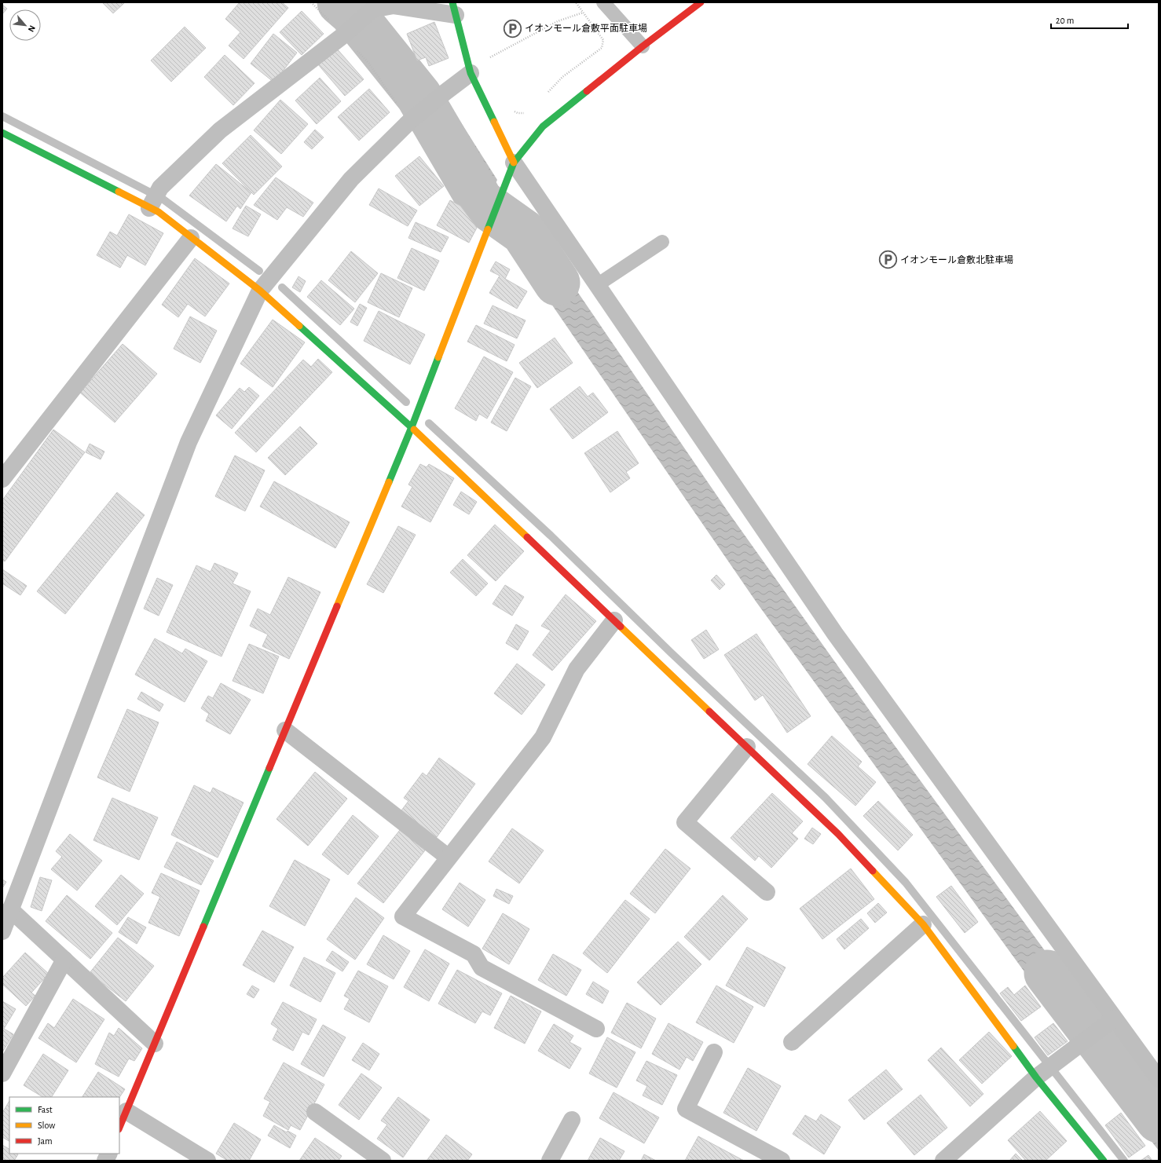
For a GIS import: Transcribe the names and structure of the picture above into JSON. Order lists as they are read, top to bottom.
{
  "places": {
    "parking": ["イオンモール倉敷平面駐車場", "イオンモール倉敷北駐車場"]
  },
  "legend": ["Fast", "Slow", "Jam"],
  "scale_bar": "20 m",
  "north": "bottom right"
}
